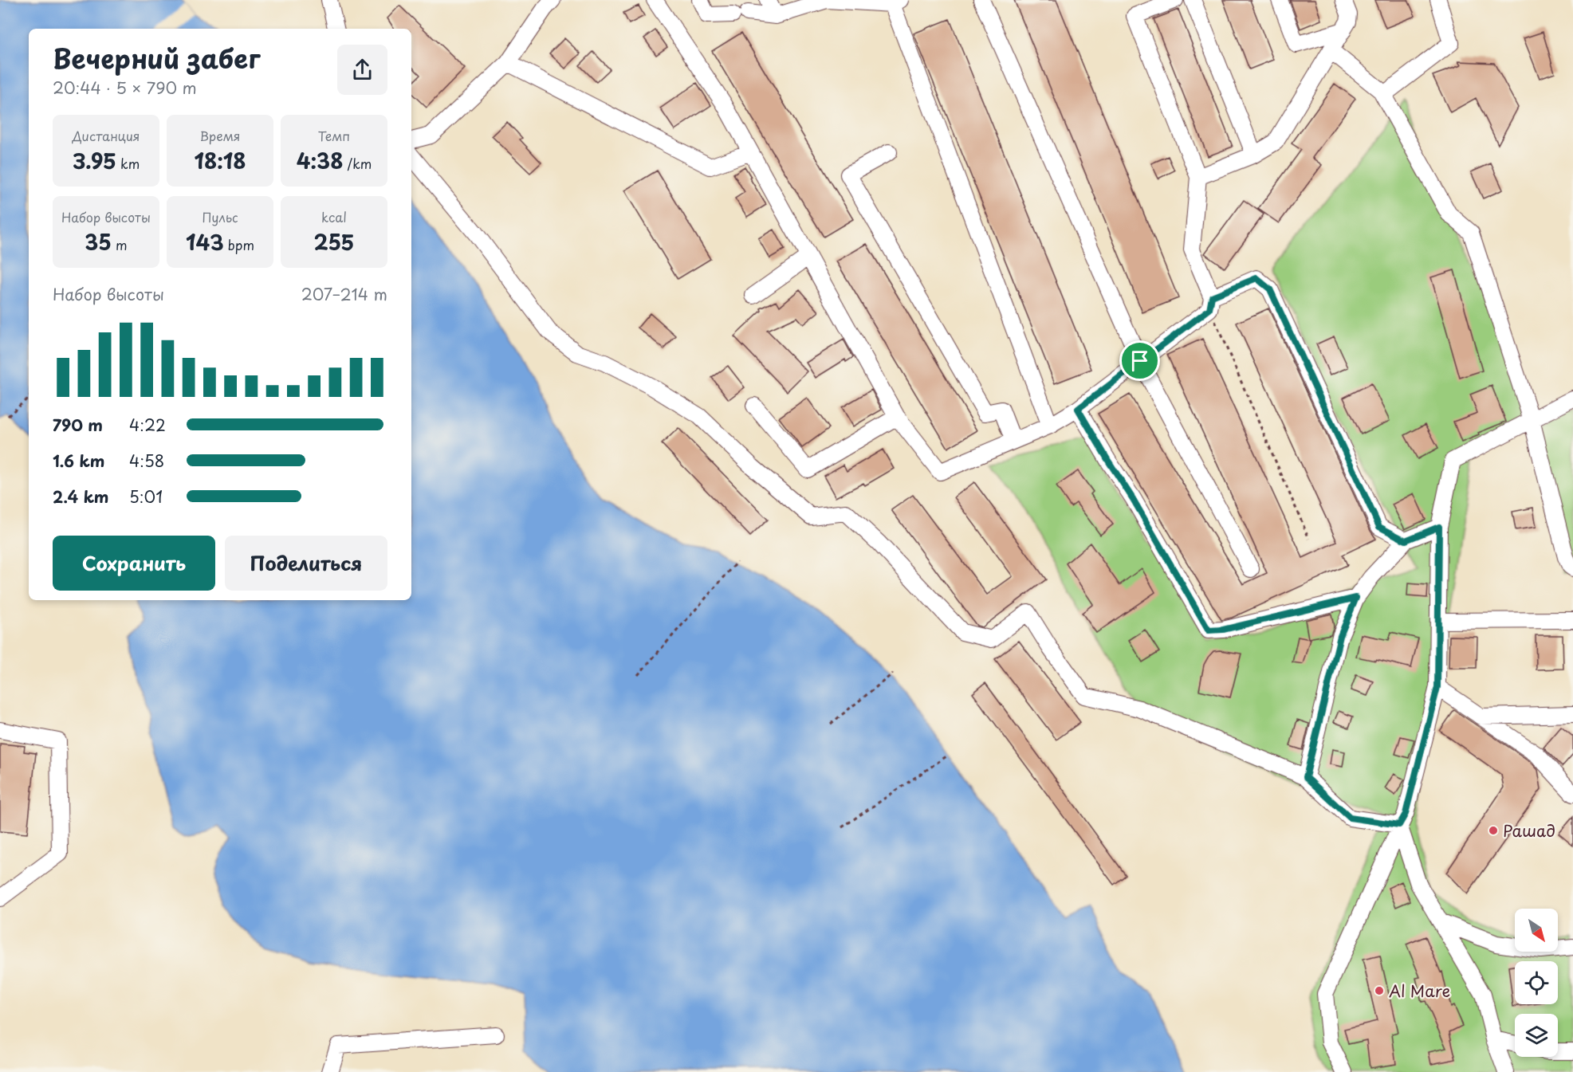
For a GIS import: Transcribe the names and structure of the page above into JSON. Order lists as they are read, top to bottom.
{
  "places": ["Рашад", "Al Mare"],
  "north": "bottom right",
  "page": {
    "heading": ["Вечерний забег", "20:44 · 5 × 790 m"],
    "stats": [
      ["Дистанция", "3.95 km"],
      ["Время", "18:18"],
      ["Темп", "4:38 /km"],
      ["Набор высоты", "35 m"],
      ["Пульс", "143 bpm"],
      ["kcal", "255"]
    ],
    "chart": ["Набор высоты", "207–214 m"],
    "list": [
      {
        "name": "790 m",
        "note": "4:22"
      },
      {
        "name": "1.6 km",
        "note": "4:58"
      },
      {
        "name": "2.4 km",
        "note": "5:01"
      }
    ],
    "buttons": ["Сохранить", "Поделиться"]
  }
}
